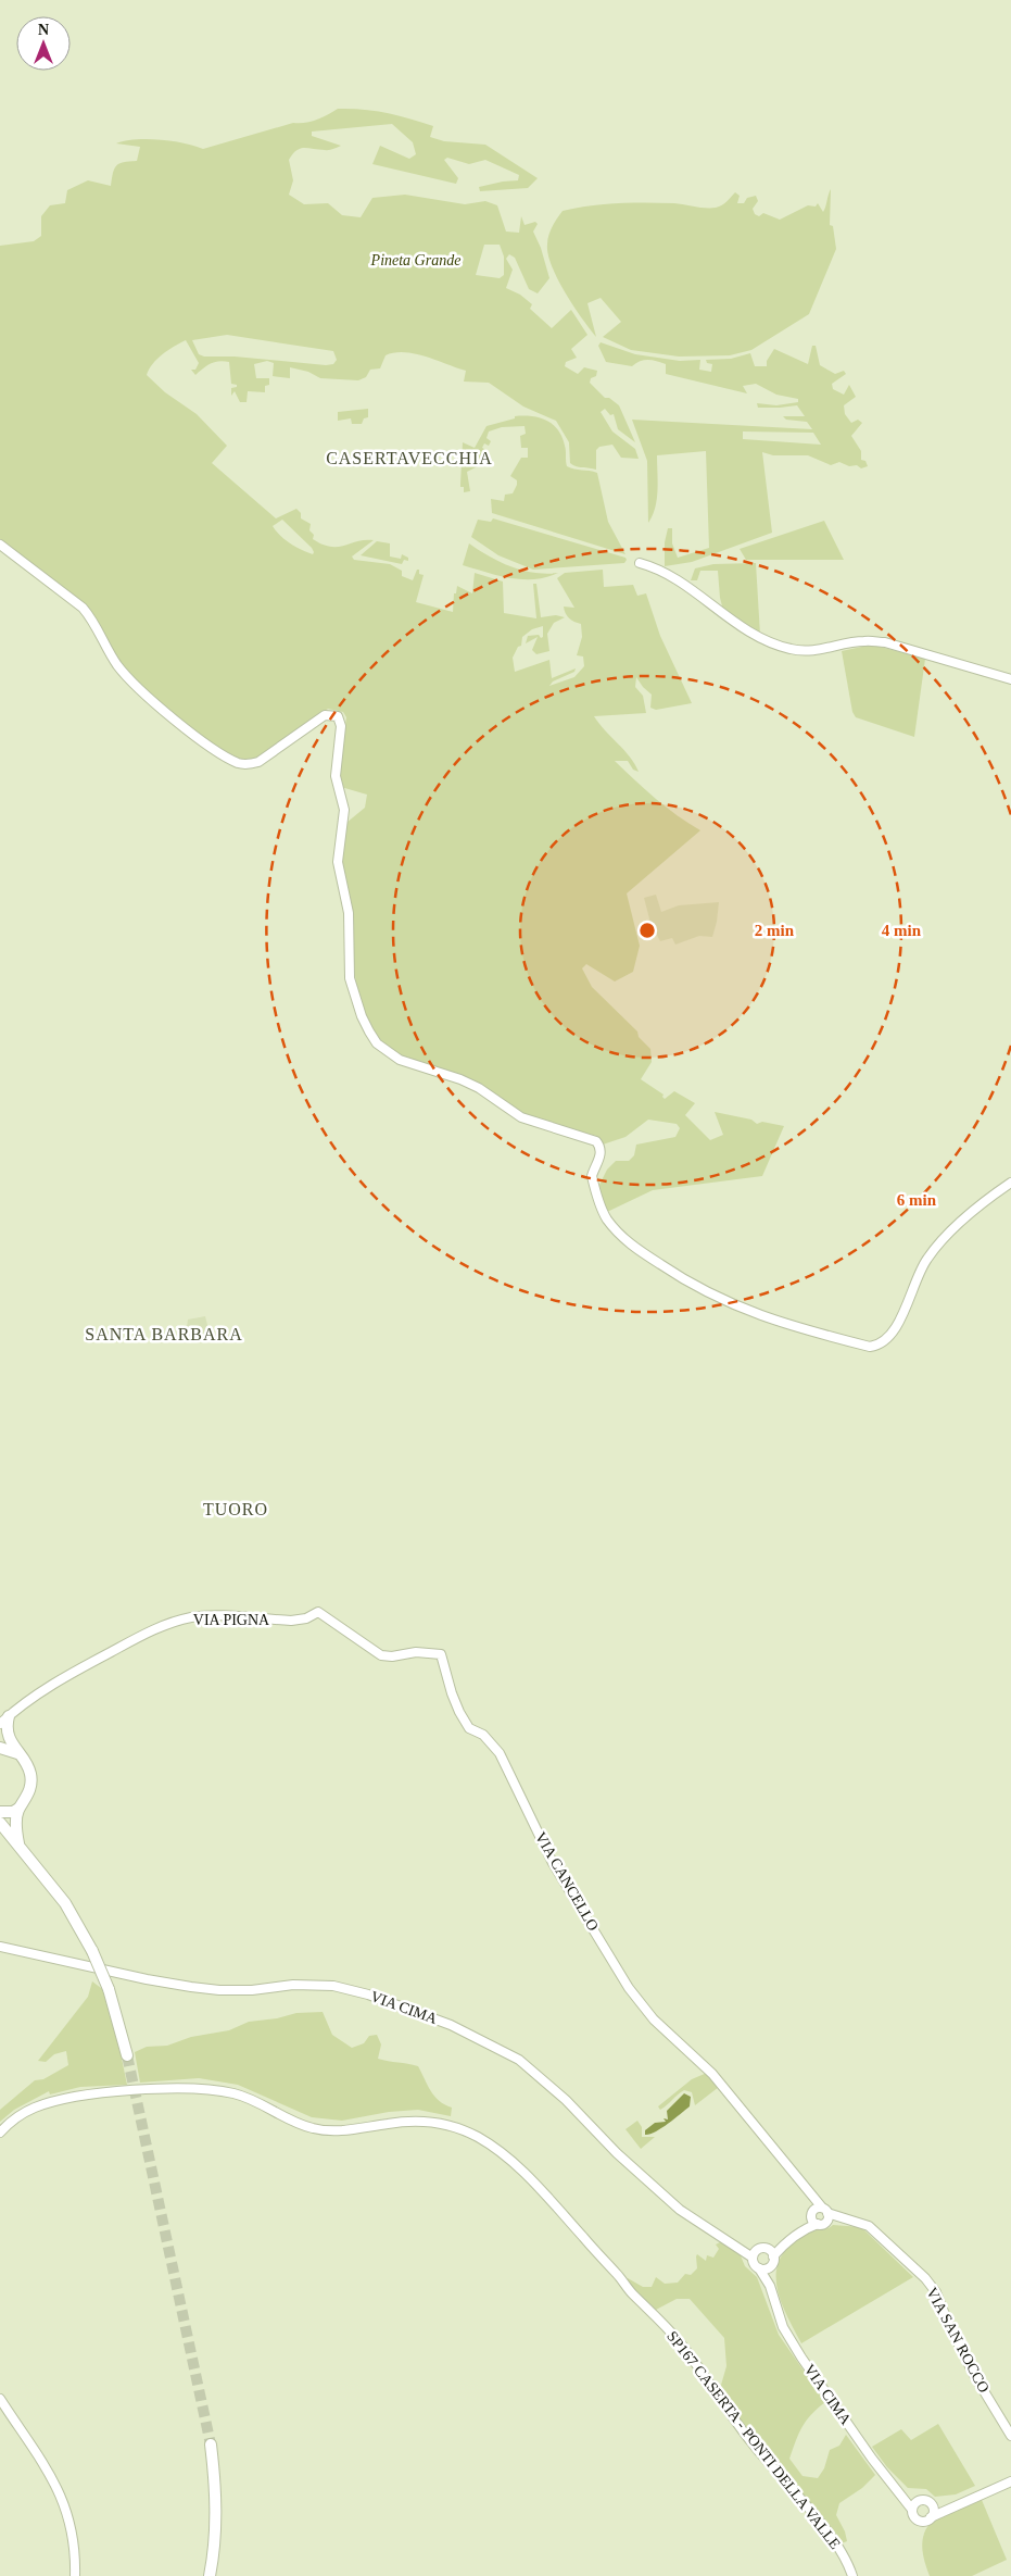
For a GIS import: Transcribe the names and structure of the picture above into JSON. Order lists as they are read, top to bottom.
{
  "streets": {
    "street": [
      "VIA PIGNA",
      "VIA CANCELLO",
      "VIA CIMA",
      "VIA SAN ROCCO",
      "SP167 CASERTA - PONTI DELLA VALLE"
    ]
  },
  "crossings": [
    ["VIA PIGNA", "VIA CANCELLO"],
    ["VIA CANCELLO", "VIA SAN ROCCO"]
  ],
  "districts": ["CASERTAVECCHIA", "SANTA BARBARA", "TUORO"],
  "parks": ["Pineta Grande"],
  "north": "top",
  "rings": ["2 min", "4 min", "6 min"]
}
